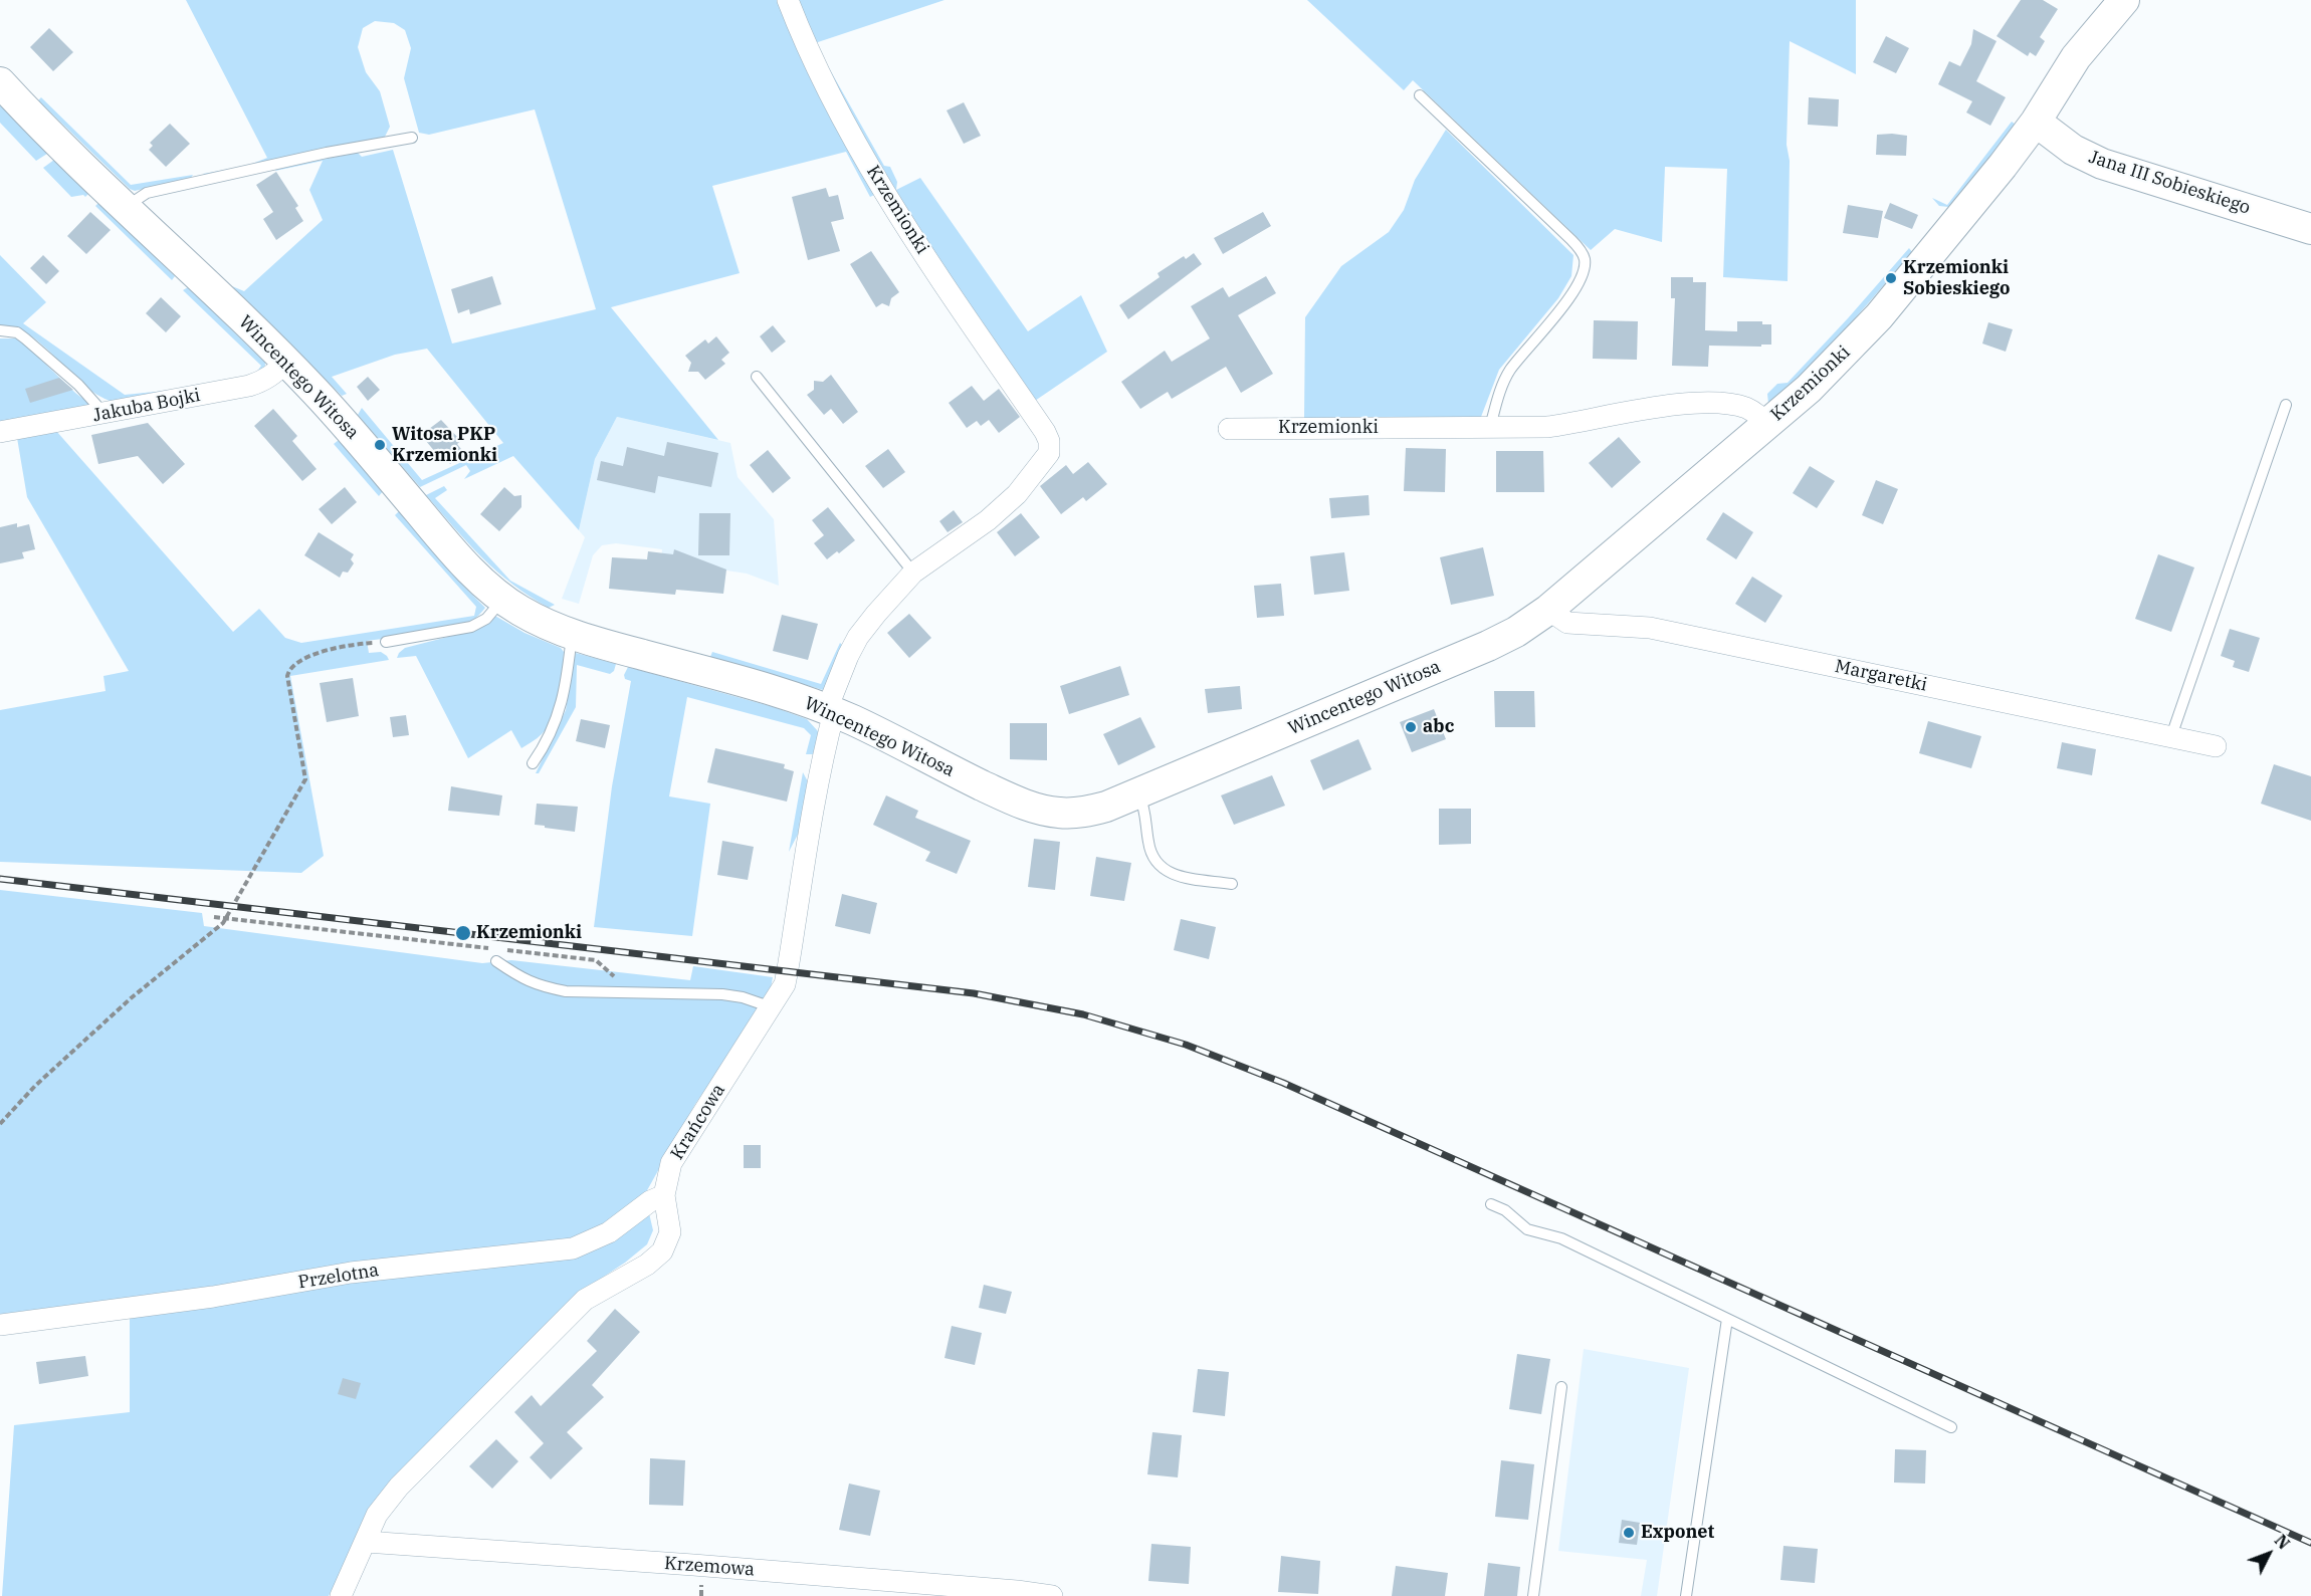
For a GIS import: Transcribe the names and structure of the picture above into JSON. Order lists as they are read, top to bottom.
{
  "streets": {
    "street": [
      "Jana III Sobieskiego",
      "Krzemionki",
      "Wincentego Witosa",
      "Jakuba Bojki",
      "Margaretki",
      "Krańcowa",
      "Przelotna",
      "Krzemowa"
    ]
  },
  "crossings": [
    ["Jana III Sobieskiego", "Krzemionki"],
    ["Krzemionki", "Wincentego Witosa"],
    ["Krzemionki", "Krańcowa"],
    ["Wincentego Witosa", "Jakuba Bojki"],
    ["Wincentego Witosa", "Margaretki"],
    ["Wincentego Witosa", "Krańcowa"],
    ["Krańcowa", "Przelotna"],
    ["Krańcowa", "Krzemowa"]
  ],
  "places": [
    "Krzemionki Sobieskiego",
    "Witosa PKP Krzemionki",
    "abc",
    "Krzemionki",
    "Exponet"
  ],
  "north": "top right"
}
